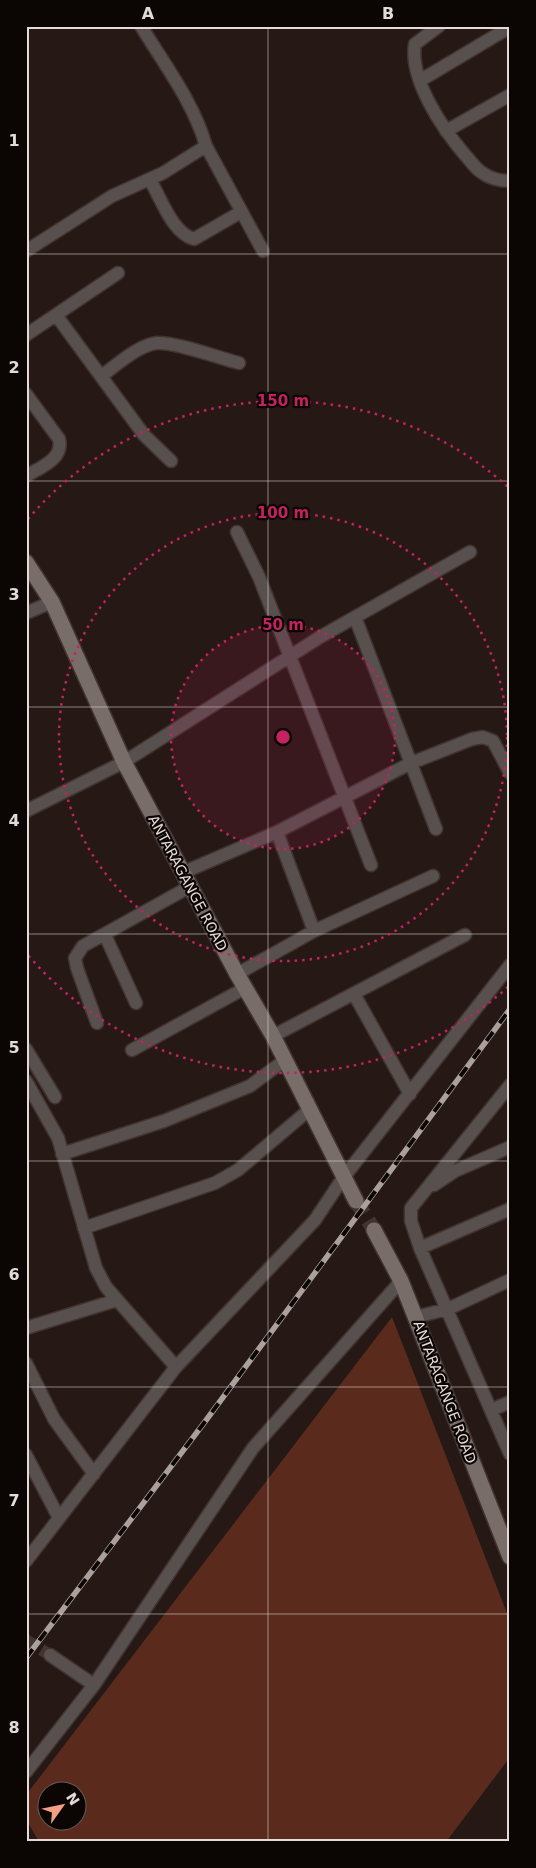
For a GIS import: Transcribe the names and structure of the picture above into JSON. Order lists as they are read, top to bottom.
{
  "streets": {
    "street": ["ANTARAGANGE ROAD"]
  },
  "north": "top right",
  "grid": {
    "columns": ["A", "B"],
    "rows": [
      "1",
      "2",
      "3",
      "4",
      "5",
      "6",
      "7",
      "8"
    ]
  },
  "rings": ["150 m", "100 m", "50 m"]
}
